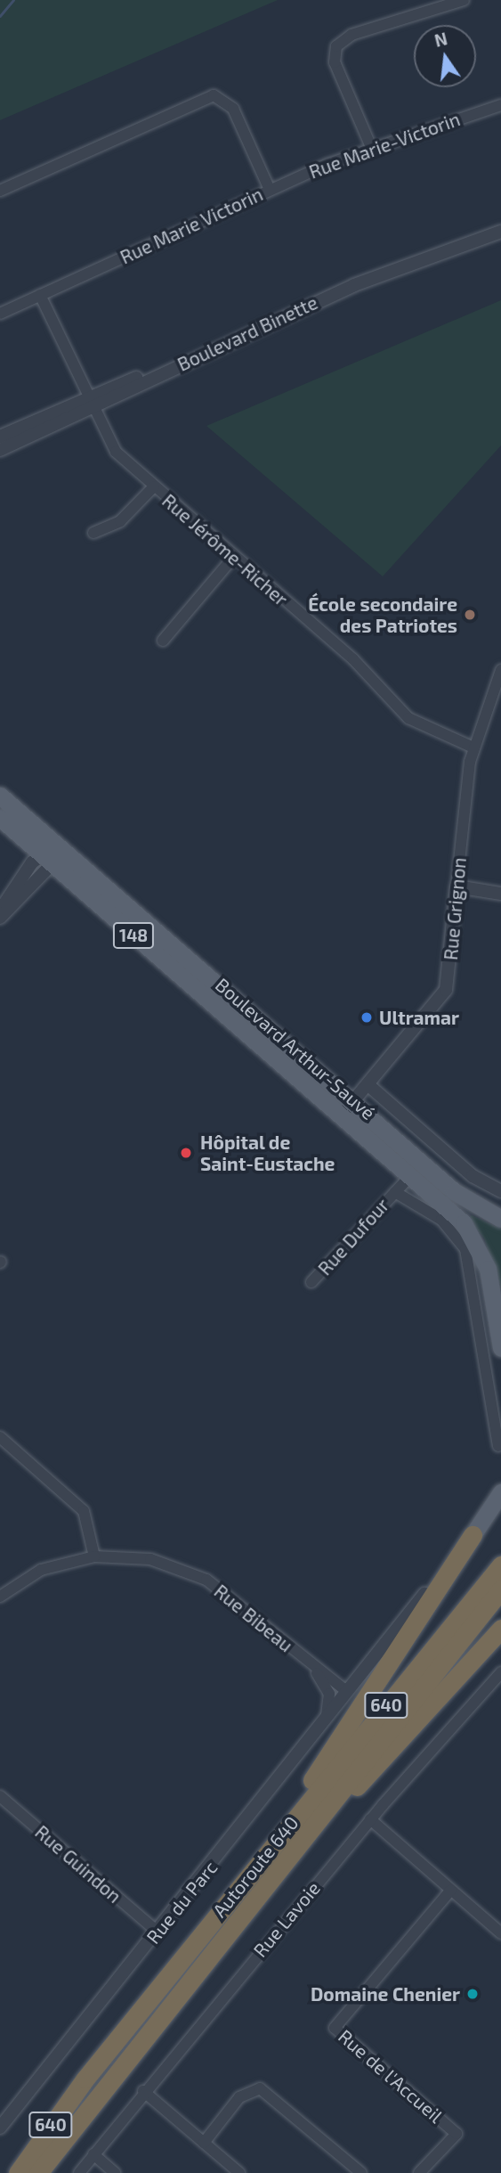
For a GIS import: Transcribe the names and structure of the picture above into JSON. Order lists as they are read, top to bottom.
{
  "streets": {
    "highway": ["640", "Autoroute 640"],
    "main road": ["148", "Boulevard Arthur-Sauvé"],
    "street": [
      "Rue Marie-Victorin",
      "Rue Marie Victorin",
      "Boulevard Binette",
      "Rue Jérôme-Richer",
      "Rue Grignon",
      "Rue Dufour",
      "Rue Bibeau",
      "Rue Guindon",
      "Rue du Parc",
      "Rue Lavoie",
      "Rue de l'Accueil"
    ]
  },
  "crossings": [
    ["Rue Marie-Victorin", "Rue Marie Victorin"],
    ["Rue Marie Victorin", "Rue Jérôme-Richer"],
    ["Boulevard Binette", "Rue Jérôme-Richer"],
    ["Rue Jérôme-Richer", "Rue Grignon"],
    ["Rue Grignon", "Boulevard Arthur-Sauvé"],
    ["Boulevard Arthur-Sauvé", "Rue Dufour"],
    ["Rue Bibeau", "Rue du Parc"],
    ["Rue Guindon", "Rue du Parc"]
  ],
  "places": [
    "École secondaire des Patriotes",
    "Ultramar",
    "Hôpital de Saint-Eustache",
    "Domaine Chenier"
  ],
  "north": "top"
}
